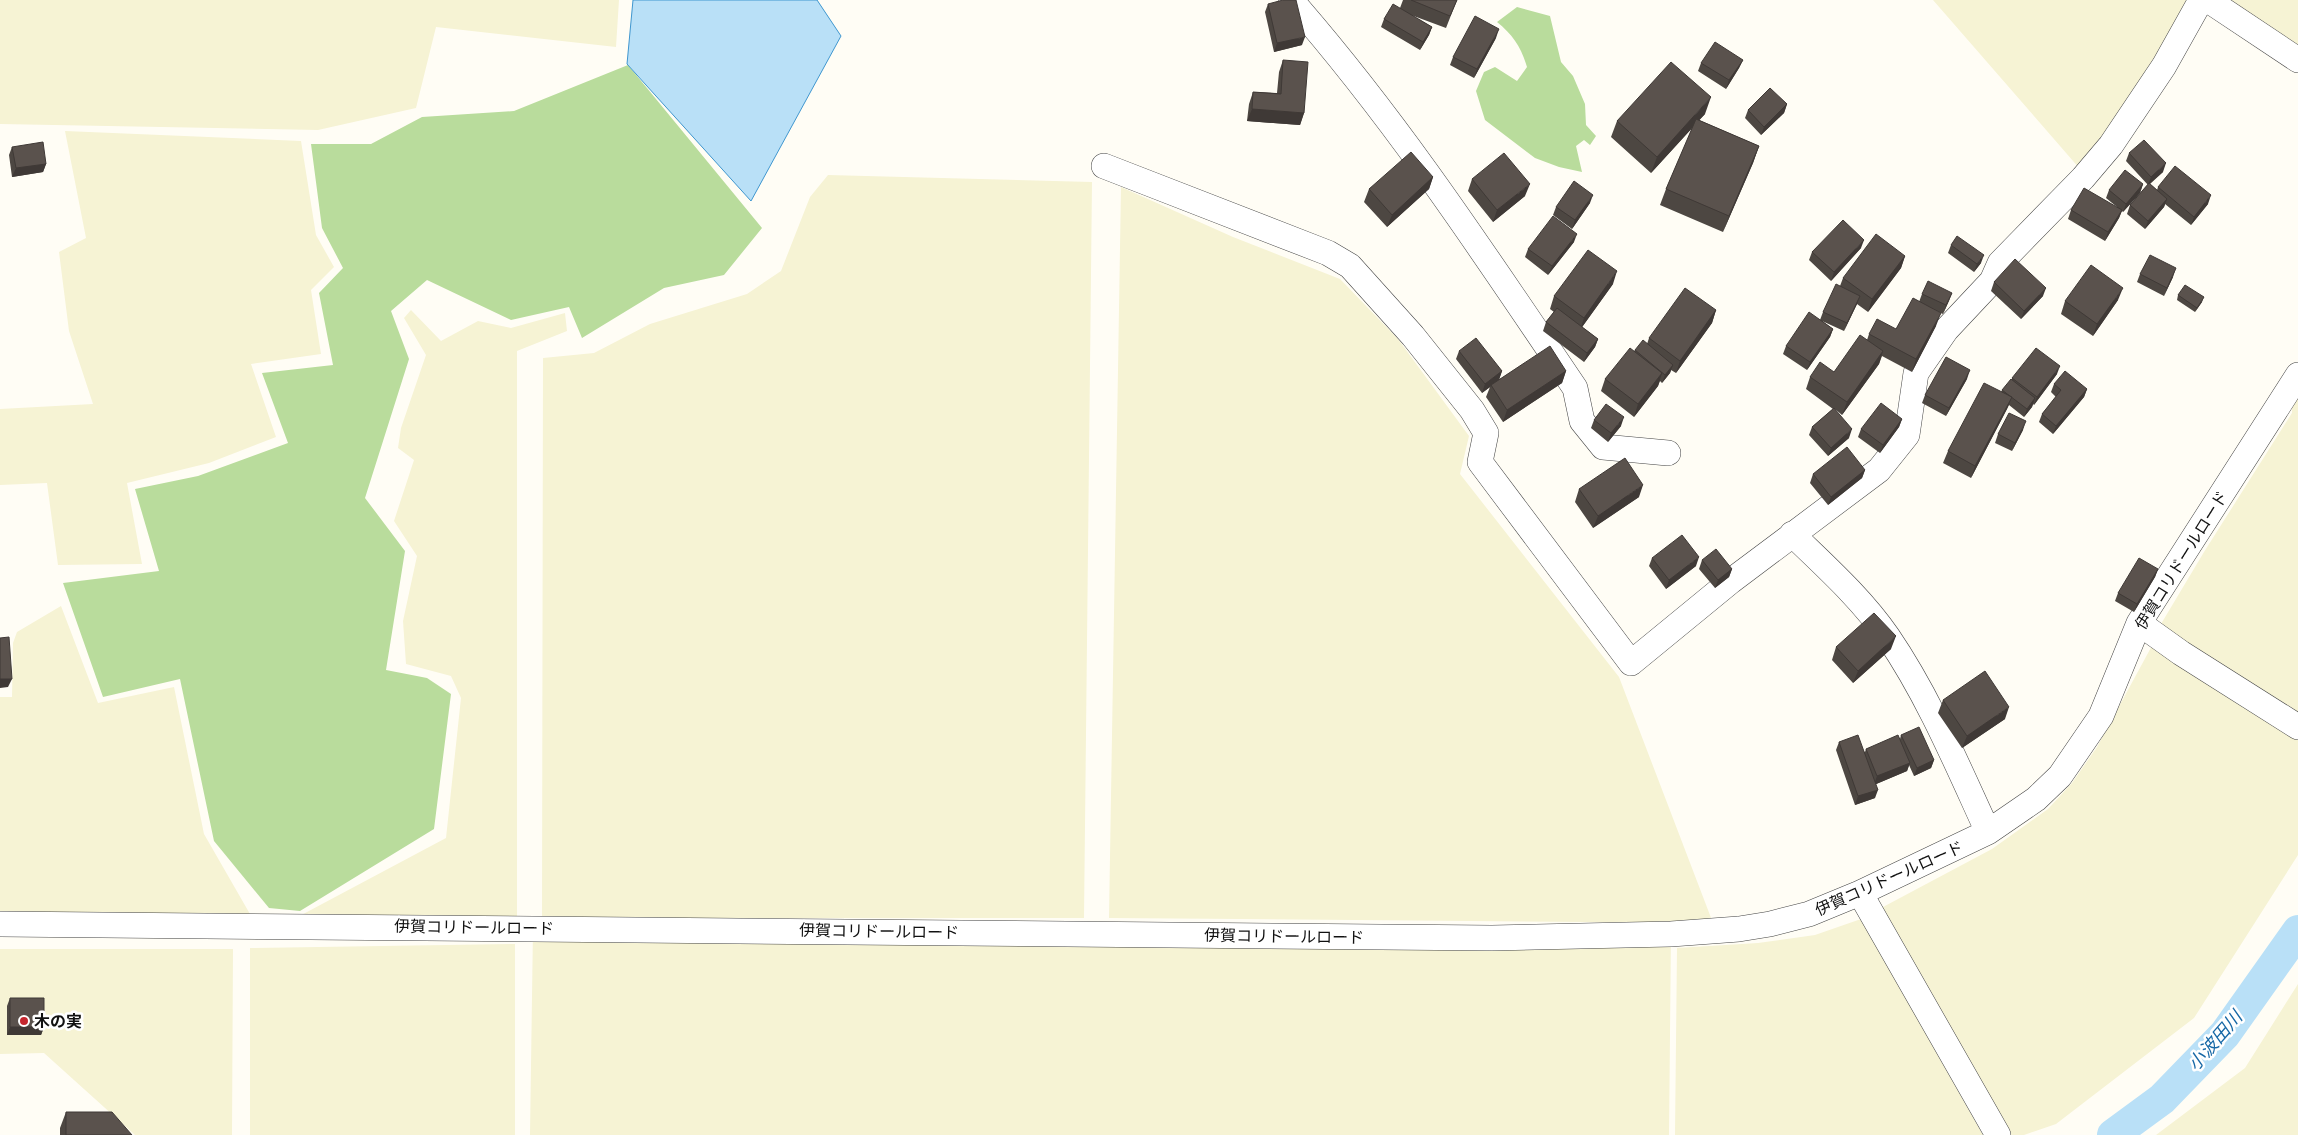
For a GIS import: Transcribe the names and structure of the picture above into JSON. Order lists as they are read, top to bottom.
{
  "streets": {
    "street": ["伊賀コリドールロード"]
  },
  "water": ["小波田川"],
  "places": ["木の実"]
}
